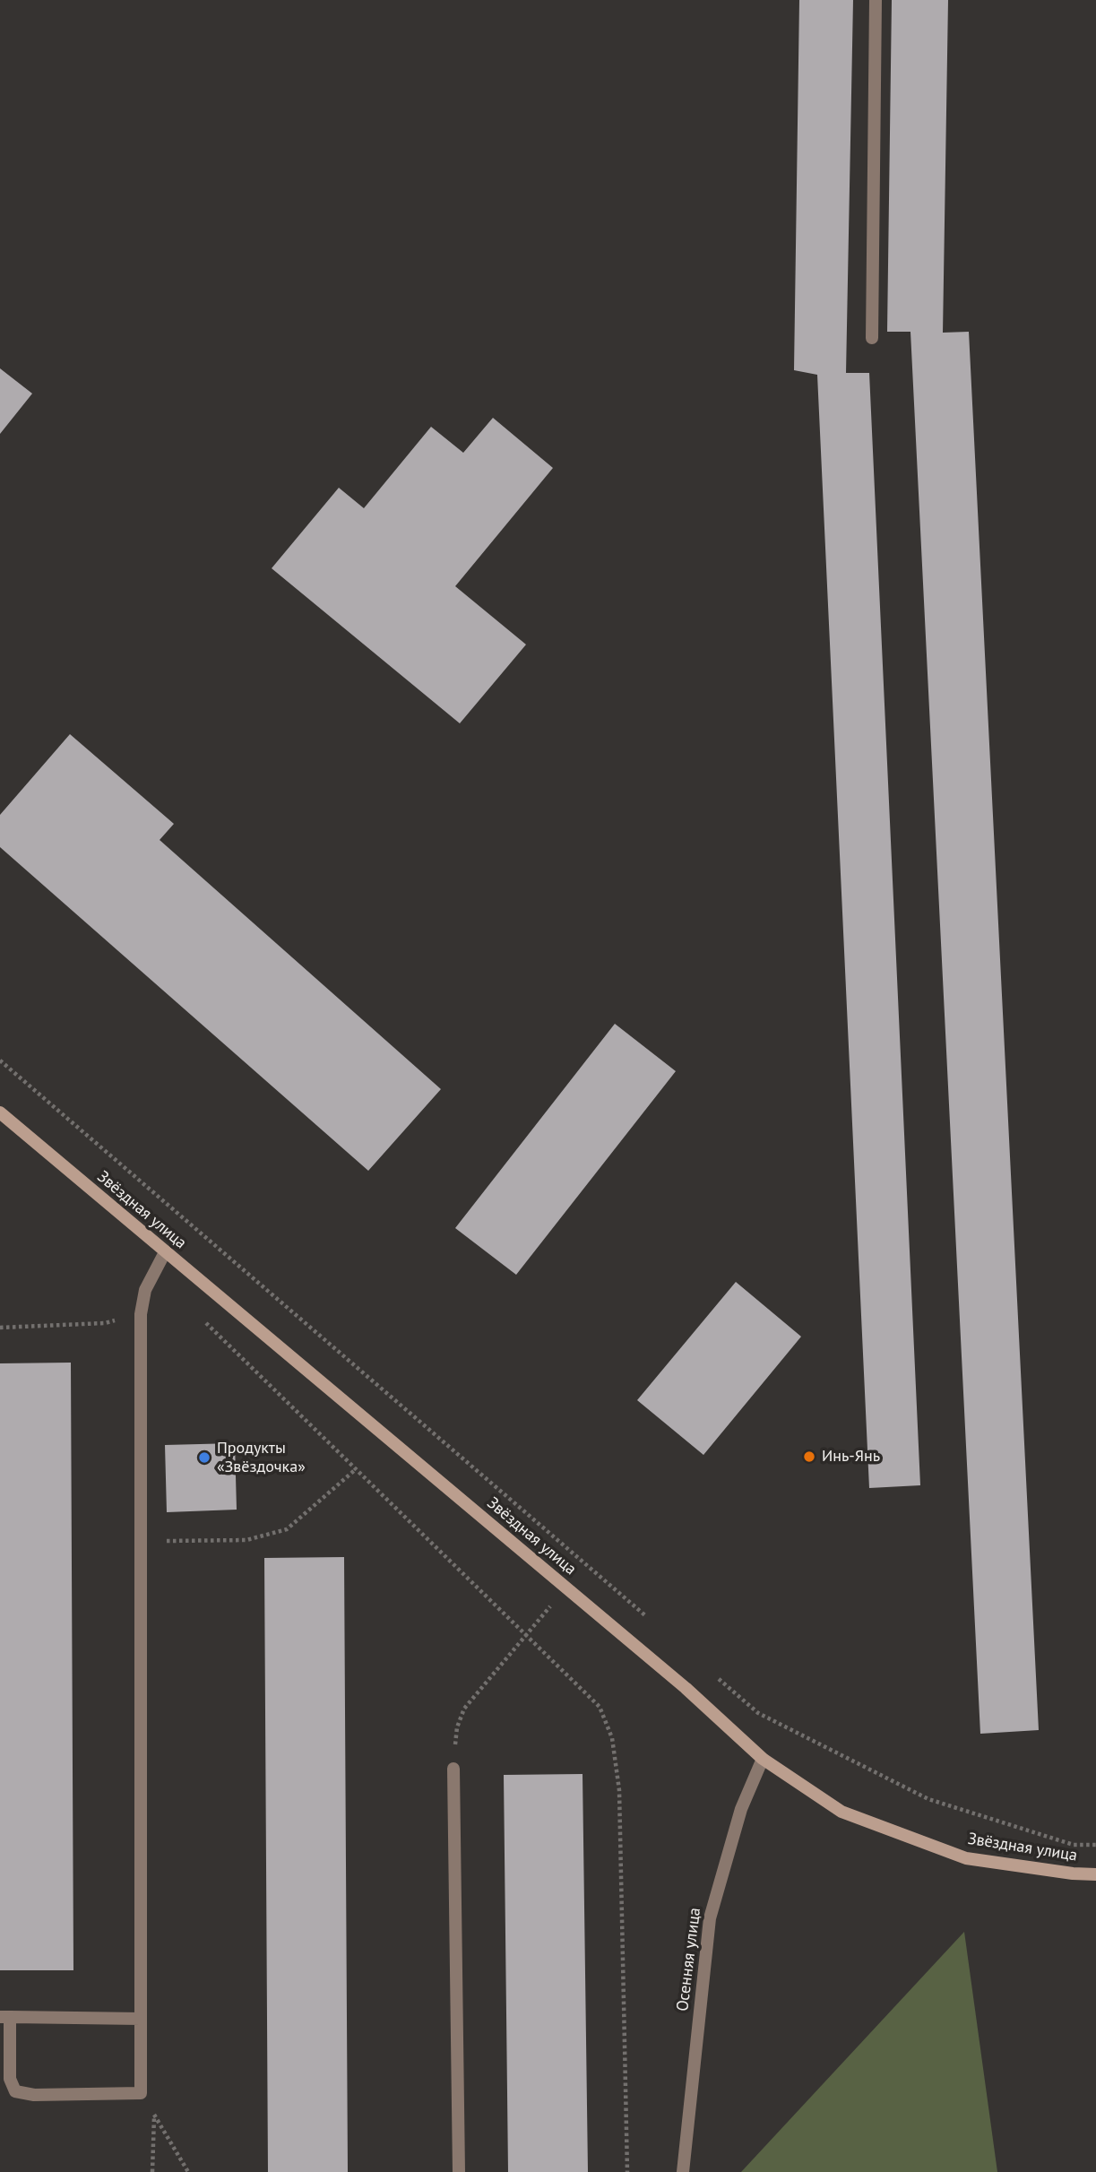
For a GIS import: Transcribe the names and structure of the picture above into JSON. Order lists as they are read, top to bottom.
{
  "streets": {
    "main road": ["Звёздная улица"],
    "street": ["Осенняя улица"]
  },
  "crossings": [
    ["Звёздная улица", "Осенняя улица"]
  ],
  "places": ["Инь-Янь", "Продукты «Звёздочка»"]
}
